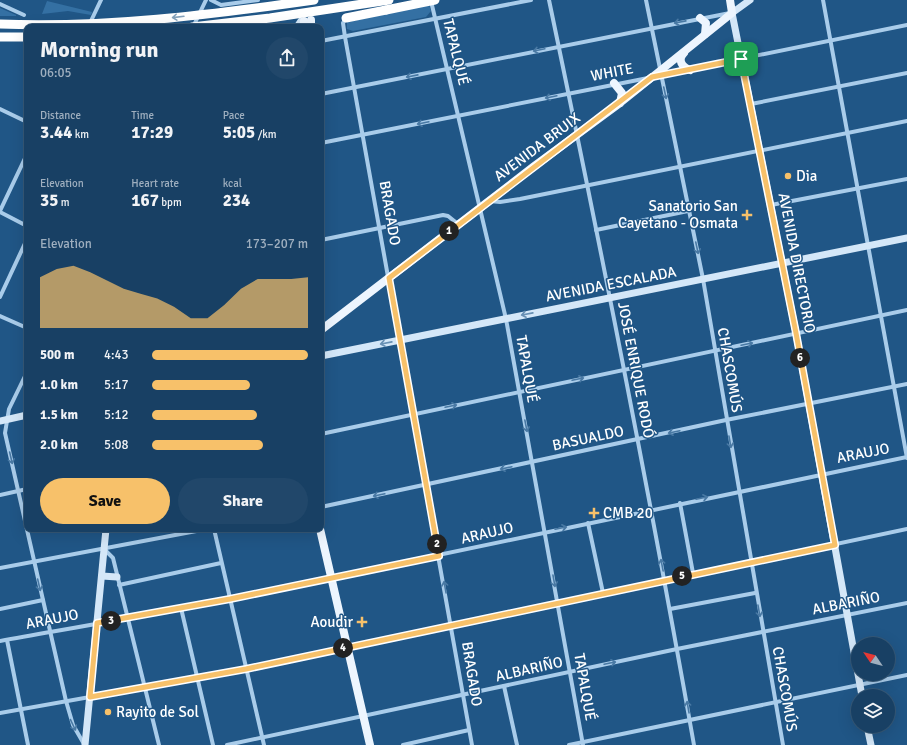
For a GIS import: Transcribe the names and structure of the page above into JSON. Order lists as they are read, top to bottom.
{
  "streets": {
    "main road": ["AVENIDA BRUIX", "AVENIDA DIRECTORIO", "AVENIDA ESCALADA"],
    "street": [
      "TAPALQUÉ",
      "WHITE",
      "BRAGADO",
      "JOSÉ ENRIQUE RODÓ",
      "CHASCOMÚS",
      "BASUALDO",
      "ARAUJO",
      "ALBARIÑO"
    ]
  },
  "crossings": [
    ["TAPALQUÉ", "WHITE"],
    ["TAPALQUÉ", "AVENIDA BRUIX"],
    ["TAPALQUÉ", "AVENIDA ESCALADA"],
    ["TAPALQUÉ", "BASUALDO"],
    ["TAPALQUÉ", "ARAUJO"],
    ["TAPALQUÉ", "ALBARIÑO"],
    ["WHITE", "AVENIDA BRUIX"],
    ["WHITE", "BRAGADO"],
    ["WHITE", "JOSÉ ENRIQUE RODÓ"],
    ["AVENIDA BRUIX", "BRAGADO"],
    ["AVENIDA BRUIX", "AVENIDA DIRECTORIO"],
    ["AVENIDA BRUIX", "JOSÉ ENRIQUE RODÓ"],
    ["AVENIDA BRUIX", "CHASCOMÚS"],
    ["BRAGADO", "AVENIDA ESCALADA"],
    ["BRAGADO", "BASUALDO"],
    ["BRAGADO", "ARAUJO"],
    ["BRAGADO", "ALBARIÑO"],
    ["AVENIDA DIRECTORIO", "AVENIDA ESCALADA"],
    ["AVENIDA DIRECTORIO", "BASUALDO"],
    ["AVENIDA DIRECTORIO", "ARAUJO"],
    ["AVENIDA DIRECTORIO", "ALBARIÑO"],
    ["AVENIDA ESCALADA", "JOSÉ ENRIQUE RODÓ"],
    ["AVENIDA ESCALADA", "CHASCOMÚS"],
    ["JOSÉ ENRIQUE RODÓ", "BASUALDO"],
    ["JOSÉ ENRIQUE RODÓ", "ARAUJO"],
    ["JOSÉ ENRIQUE RODÓ", "ALBARIÑO"],
    ["CHASCOMÚS", "BASUALDO"],
    ["CHASCOMÚS", "ARAUJO"],
    ["CHASCOMÚS", "ALBARIÑO"]
  ],
  "one_way": ["WHITE", "CHASCOMÚS", "BASUALDO"],
  "places": {
    "other": ["Dia", "Rayito de Sol"],
    "health": ["Sanatorio San Cayetano - Osmata", "CMB 20", "Aoudir"]
  },
  "north": "top left",
  "page": {
    "heading": ["Morning run", "06:05"],
    "stats": [
      ["Distance", "3.44 km"],
      ["Time", "17:29"],
      ["Pace", "5:05 /km"],
      ["Elevation", "35 m"],
      ["Heart rate", "167 bpm"],
      ["kcal", "234"]
    ],
    "pins": [
      "1",
      "6",
      "2",
      "5",
      "3",
      "4"
    ],
    "chart": ["Elevation", "173–207 m"],
    "list": [
      {
        "name": "500 m",
        "note": "4:43"
      },
      {
        "name": "1.0 km",
        "note": "5:17"
      },
      {
        "name": "1.5 km",
        "note": "5:12"
      },
      {
        "name": "2.0 km",
        "note": "5:08"
      }
    ],
    "buttons": ["Save", "Share"]
  }
}
